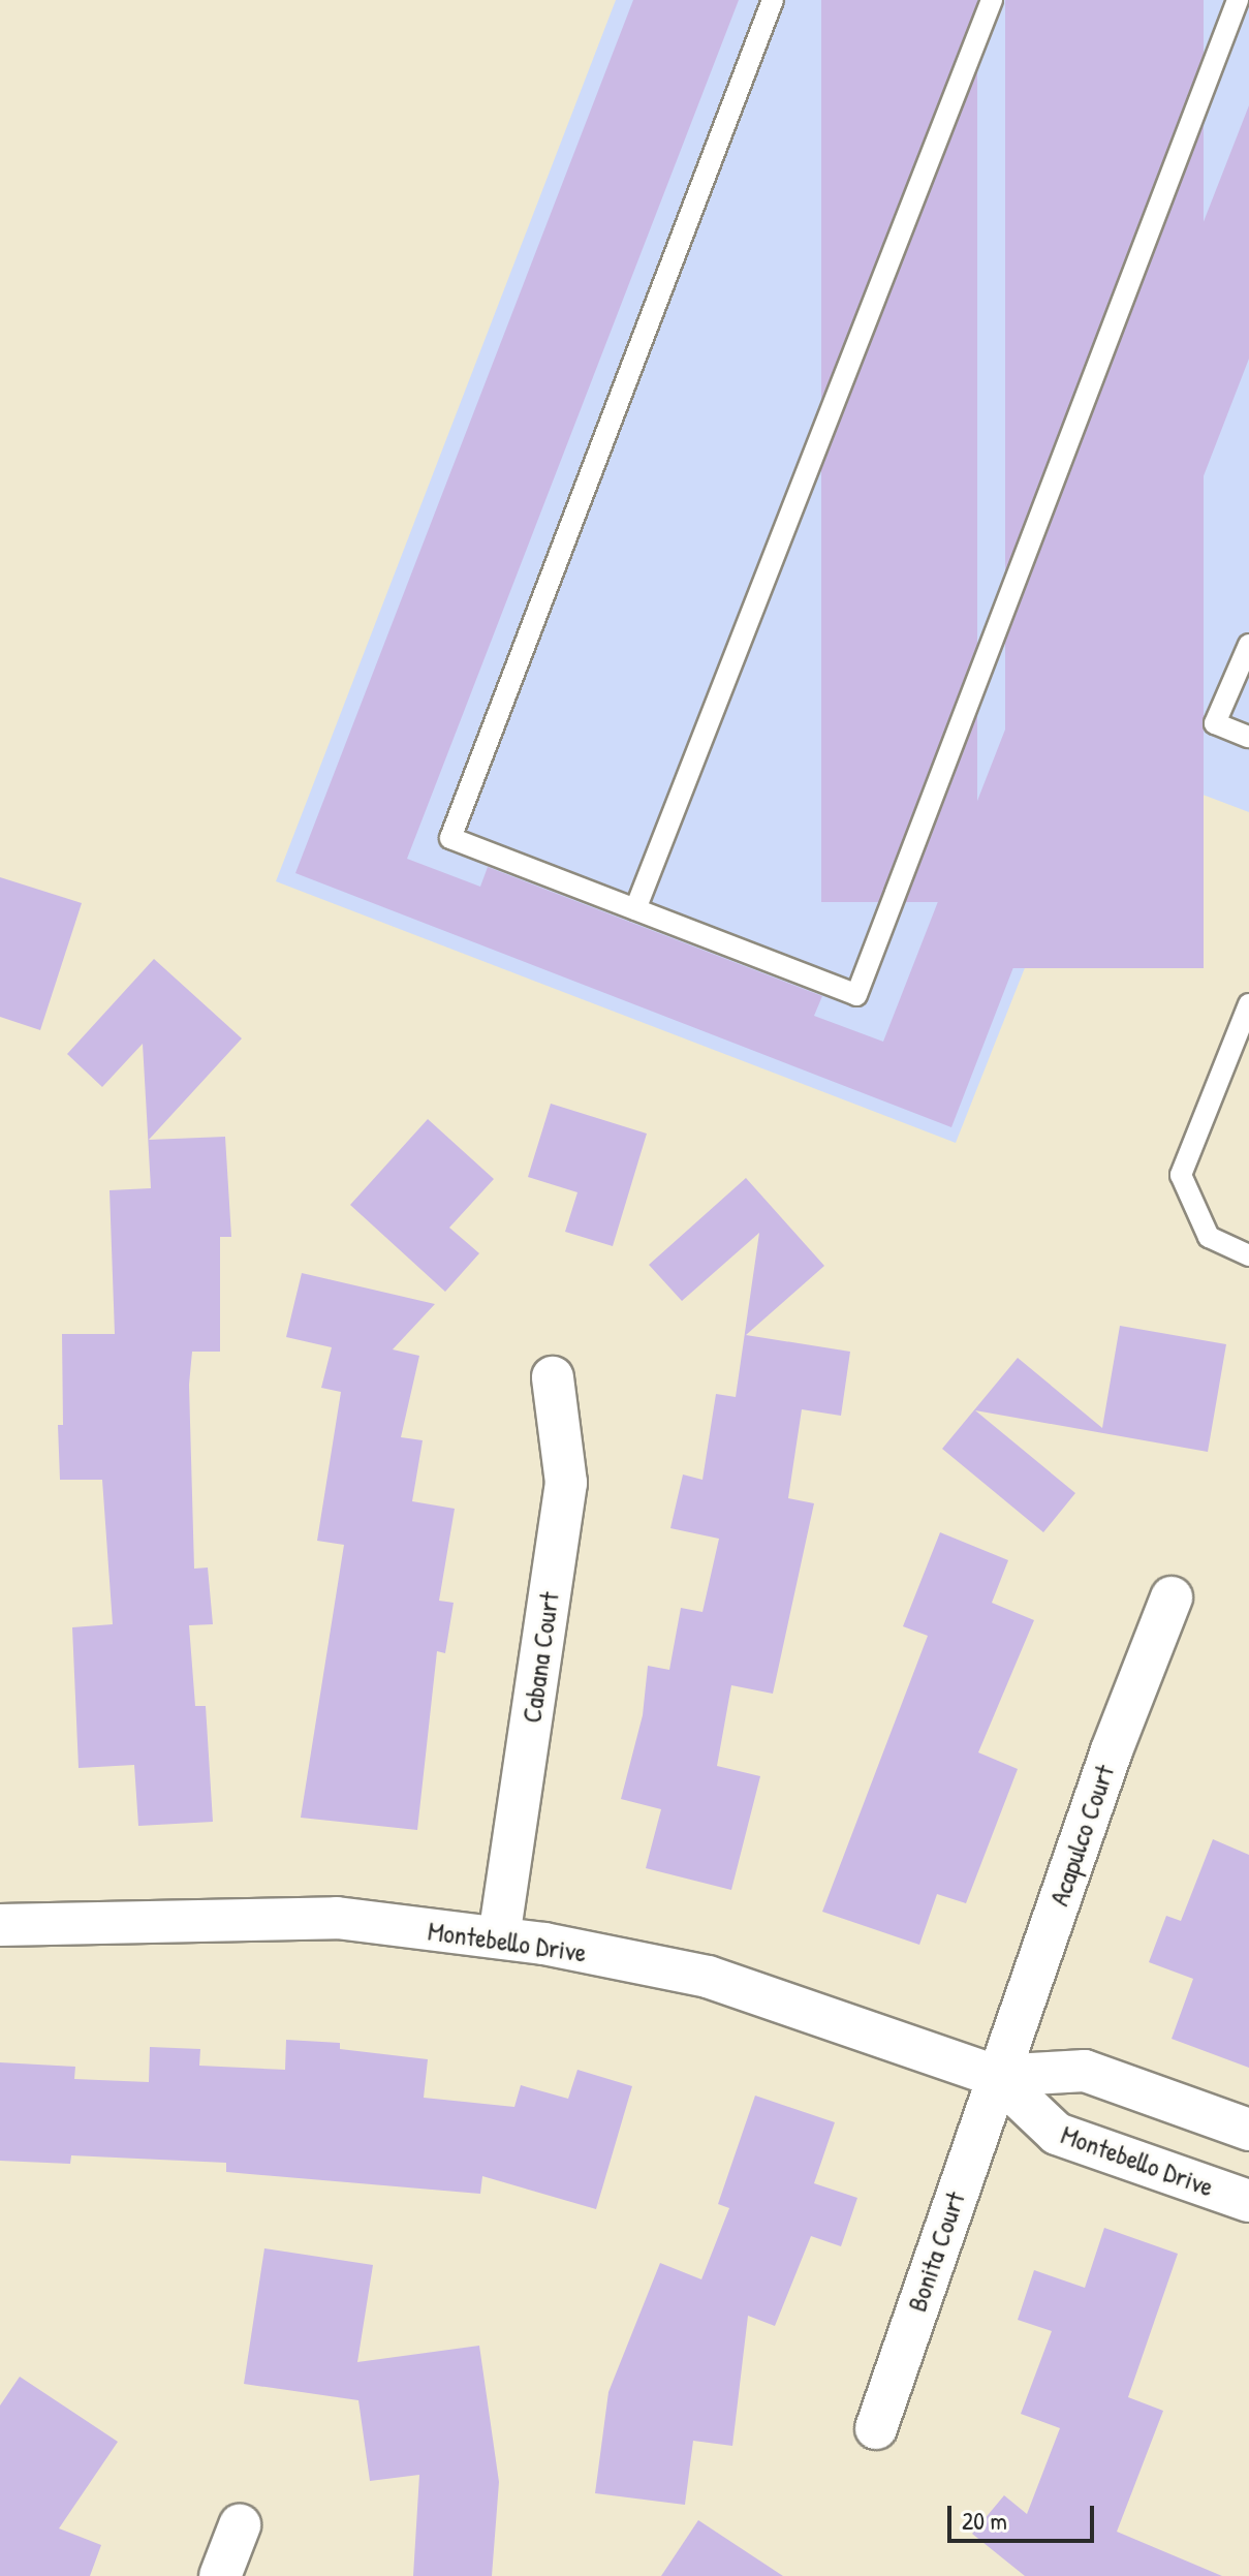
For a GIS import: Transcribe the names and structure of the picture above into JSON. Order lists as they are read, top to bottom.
{
  "streets": {
    "street": [
      "Cabana Court",
      "Acapulco Court",
      "Montebello Drive",
      "Bonita Court"
    ]
  },
  "crossings": [
    ["Cabana Court", "Montebello Drive"],
    ["Acapulco Court", "Montebello Drive"],
    ["Acapulco Court", "Bonita Court"],
    ["Montebello Drive", "Bonita Court"]
  ],
  "scale_bar": "20 m"
}
